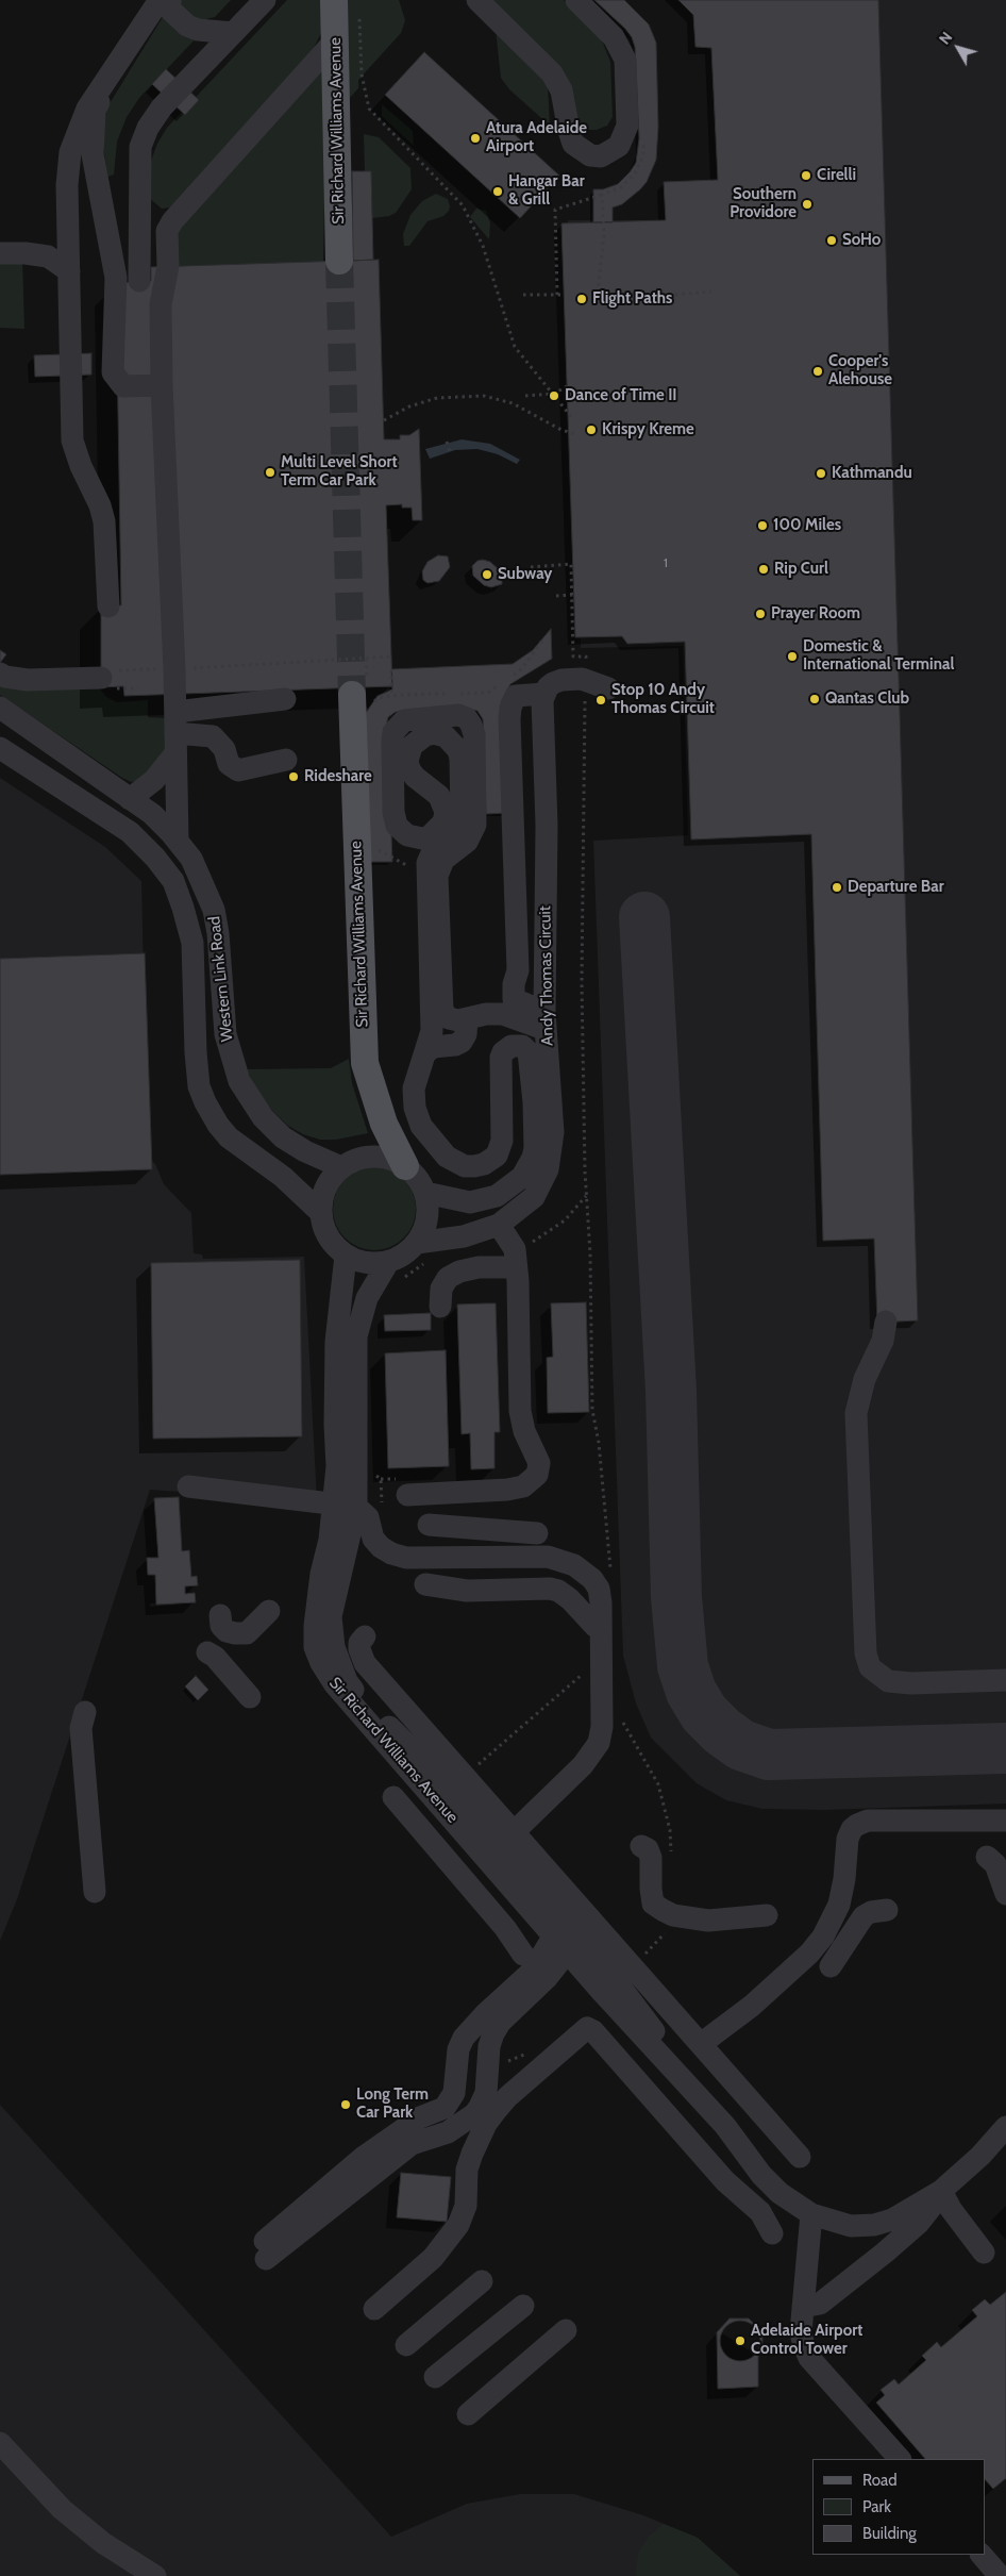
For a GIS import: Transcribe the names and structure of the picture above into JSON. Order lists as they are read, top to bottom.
{
  "streets": {
    "main road": ["Sir Richard Williams Avenue"],
    "street": ["Andy Thomas Circuit", "Western Link Road"]
  },
  "crossings": [
    ["Sir Richard Williams Avenue", "Andy Thomas Circuit"],
    ["Sir Richard Williams Avenue", "Western Link Road"],
    ["Andy Thomas Circuit", "Western Link Road"]
  ],
  "places": [
    "Atura Adelaide Airport",
    "Cirelli",
    "Hangar Bar & Grill",
    "Southern Providore",
    "SoHo",
    "Flight Paths",
    "Cooper's Alehouse",
    "Dance of Time II",
    "Krispy Kreme",
    "Multi Level Short Term Car Park",
    "Kathmandu",
    "100 Miles",
    "Rip Curl",
    "Subway",
    "Prayer Room",
    "Domestic & International Terminal",
    "Qantas Club",
    "Stop 10 Andy Thomas Circuit",
    "Rideshare",
    "Departure Bar",
    "Long Term Car Park",
    "Adelaide Airport Control Tower"
  ],
  "house_numbers": ["1"],
  "legend": ["Road", "Park", "Building"],
  "north": "top left"
}
